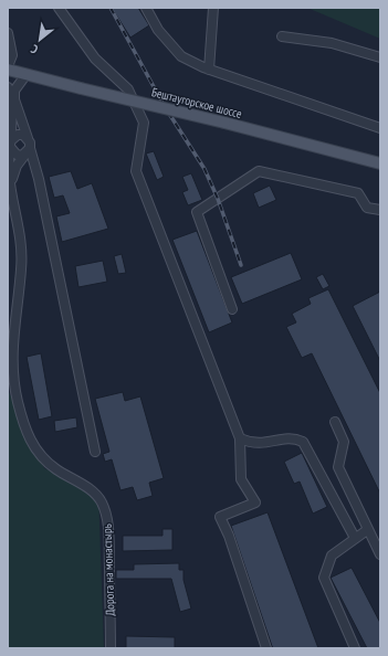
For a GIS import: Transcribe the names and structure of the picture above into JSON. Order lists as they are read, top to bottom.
{
  "streets": {
    "main road": ["Бештаугорское шоссе"],
    "street": ["Дорога на монастырь"]
  },
  "north": "bottom left"
}
